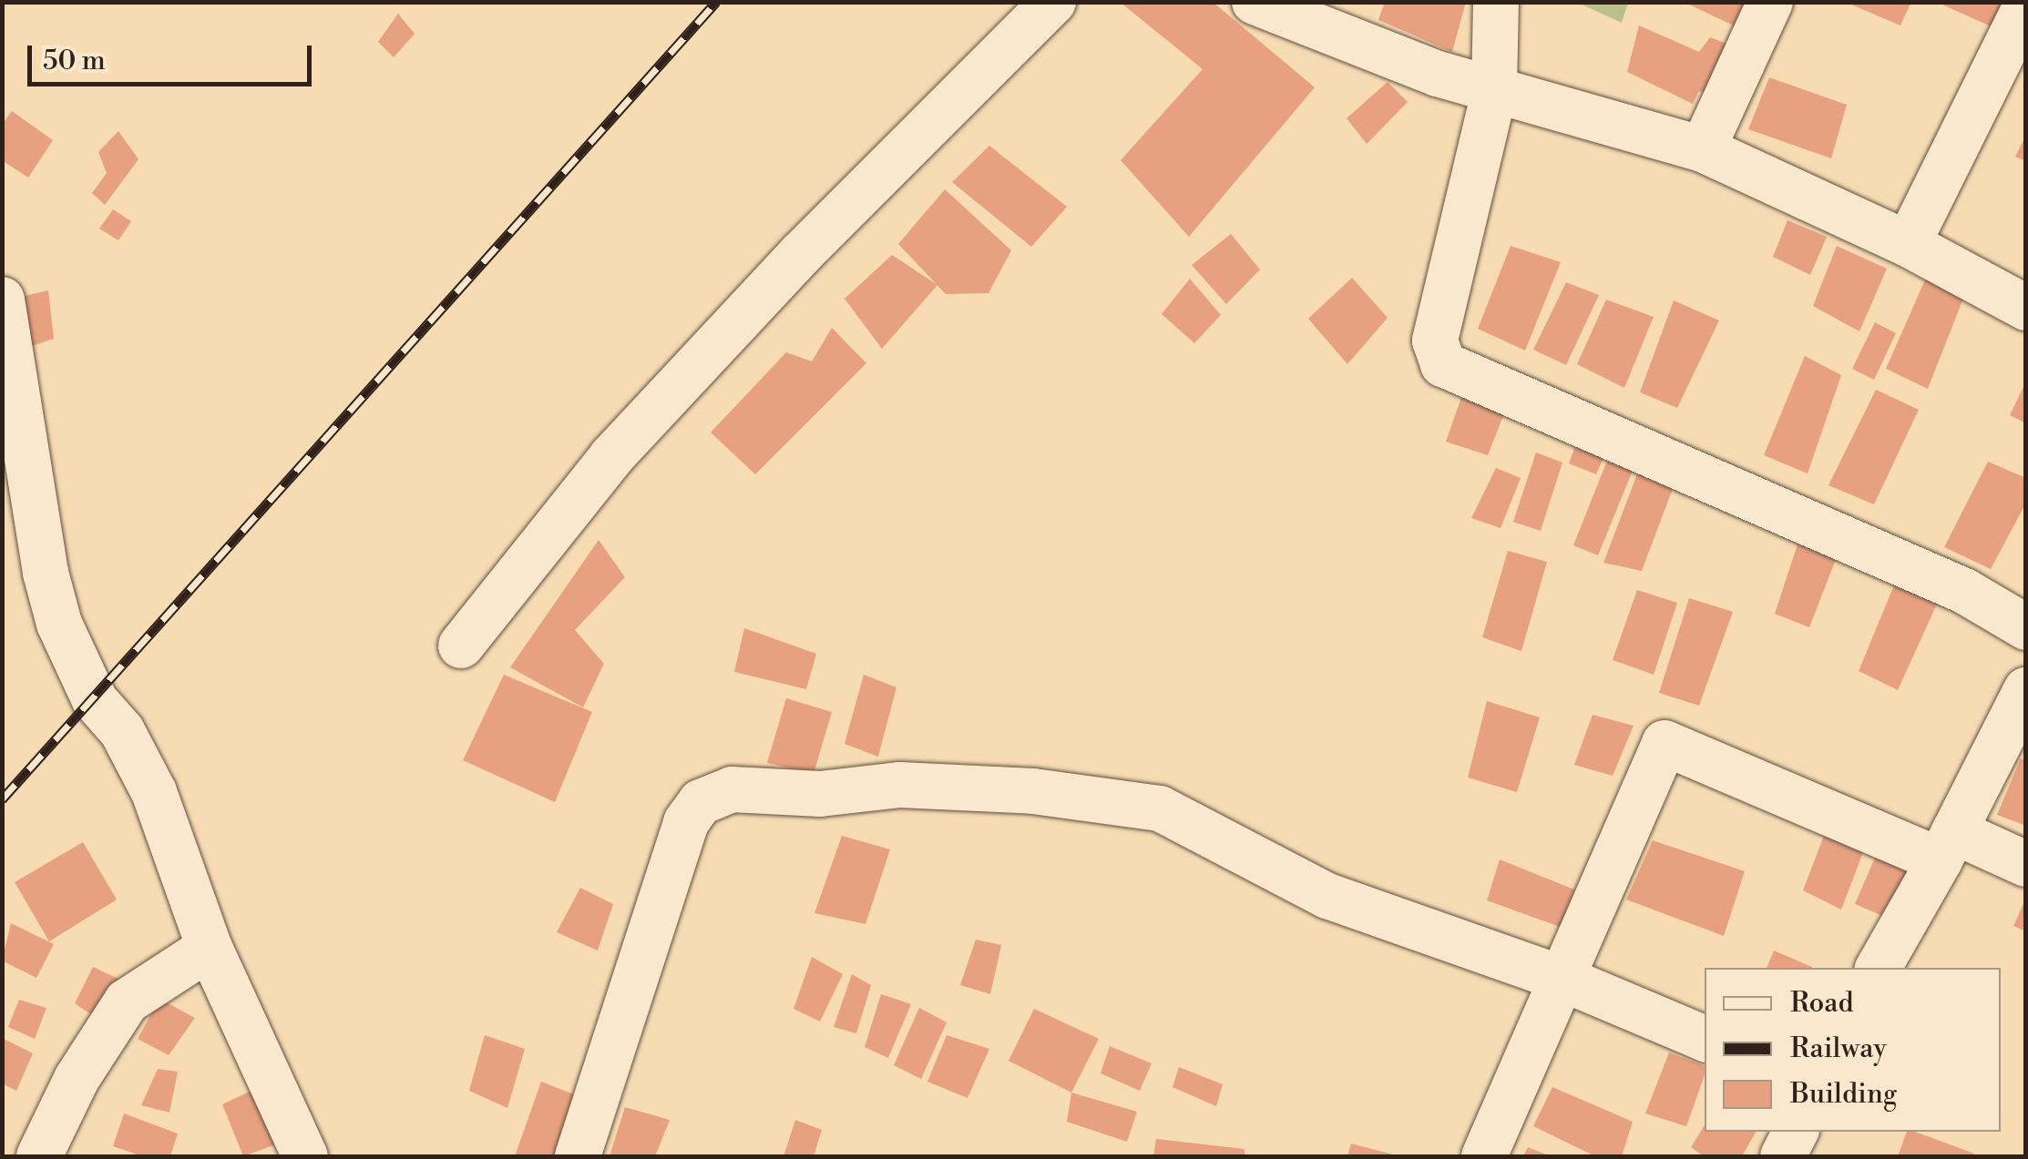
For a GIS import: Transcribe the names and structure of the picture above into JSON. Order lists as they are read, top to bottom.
{
  "legend": ["Road", "Railway", "Building"],
  "scale_bar": "50 m"
}
